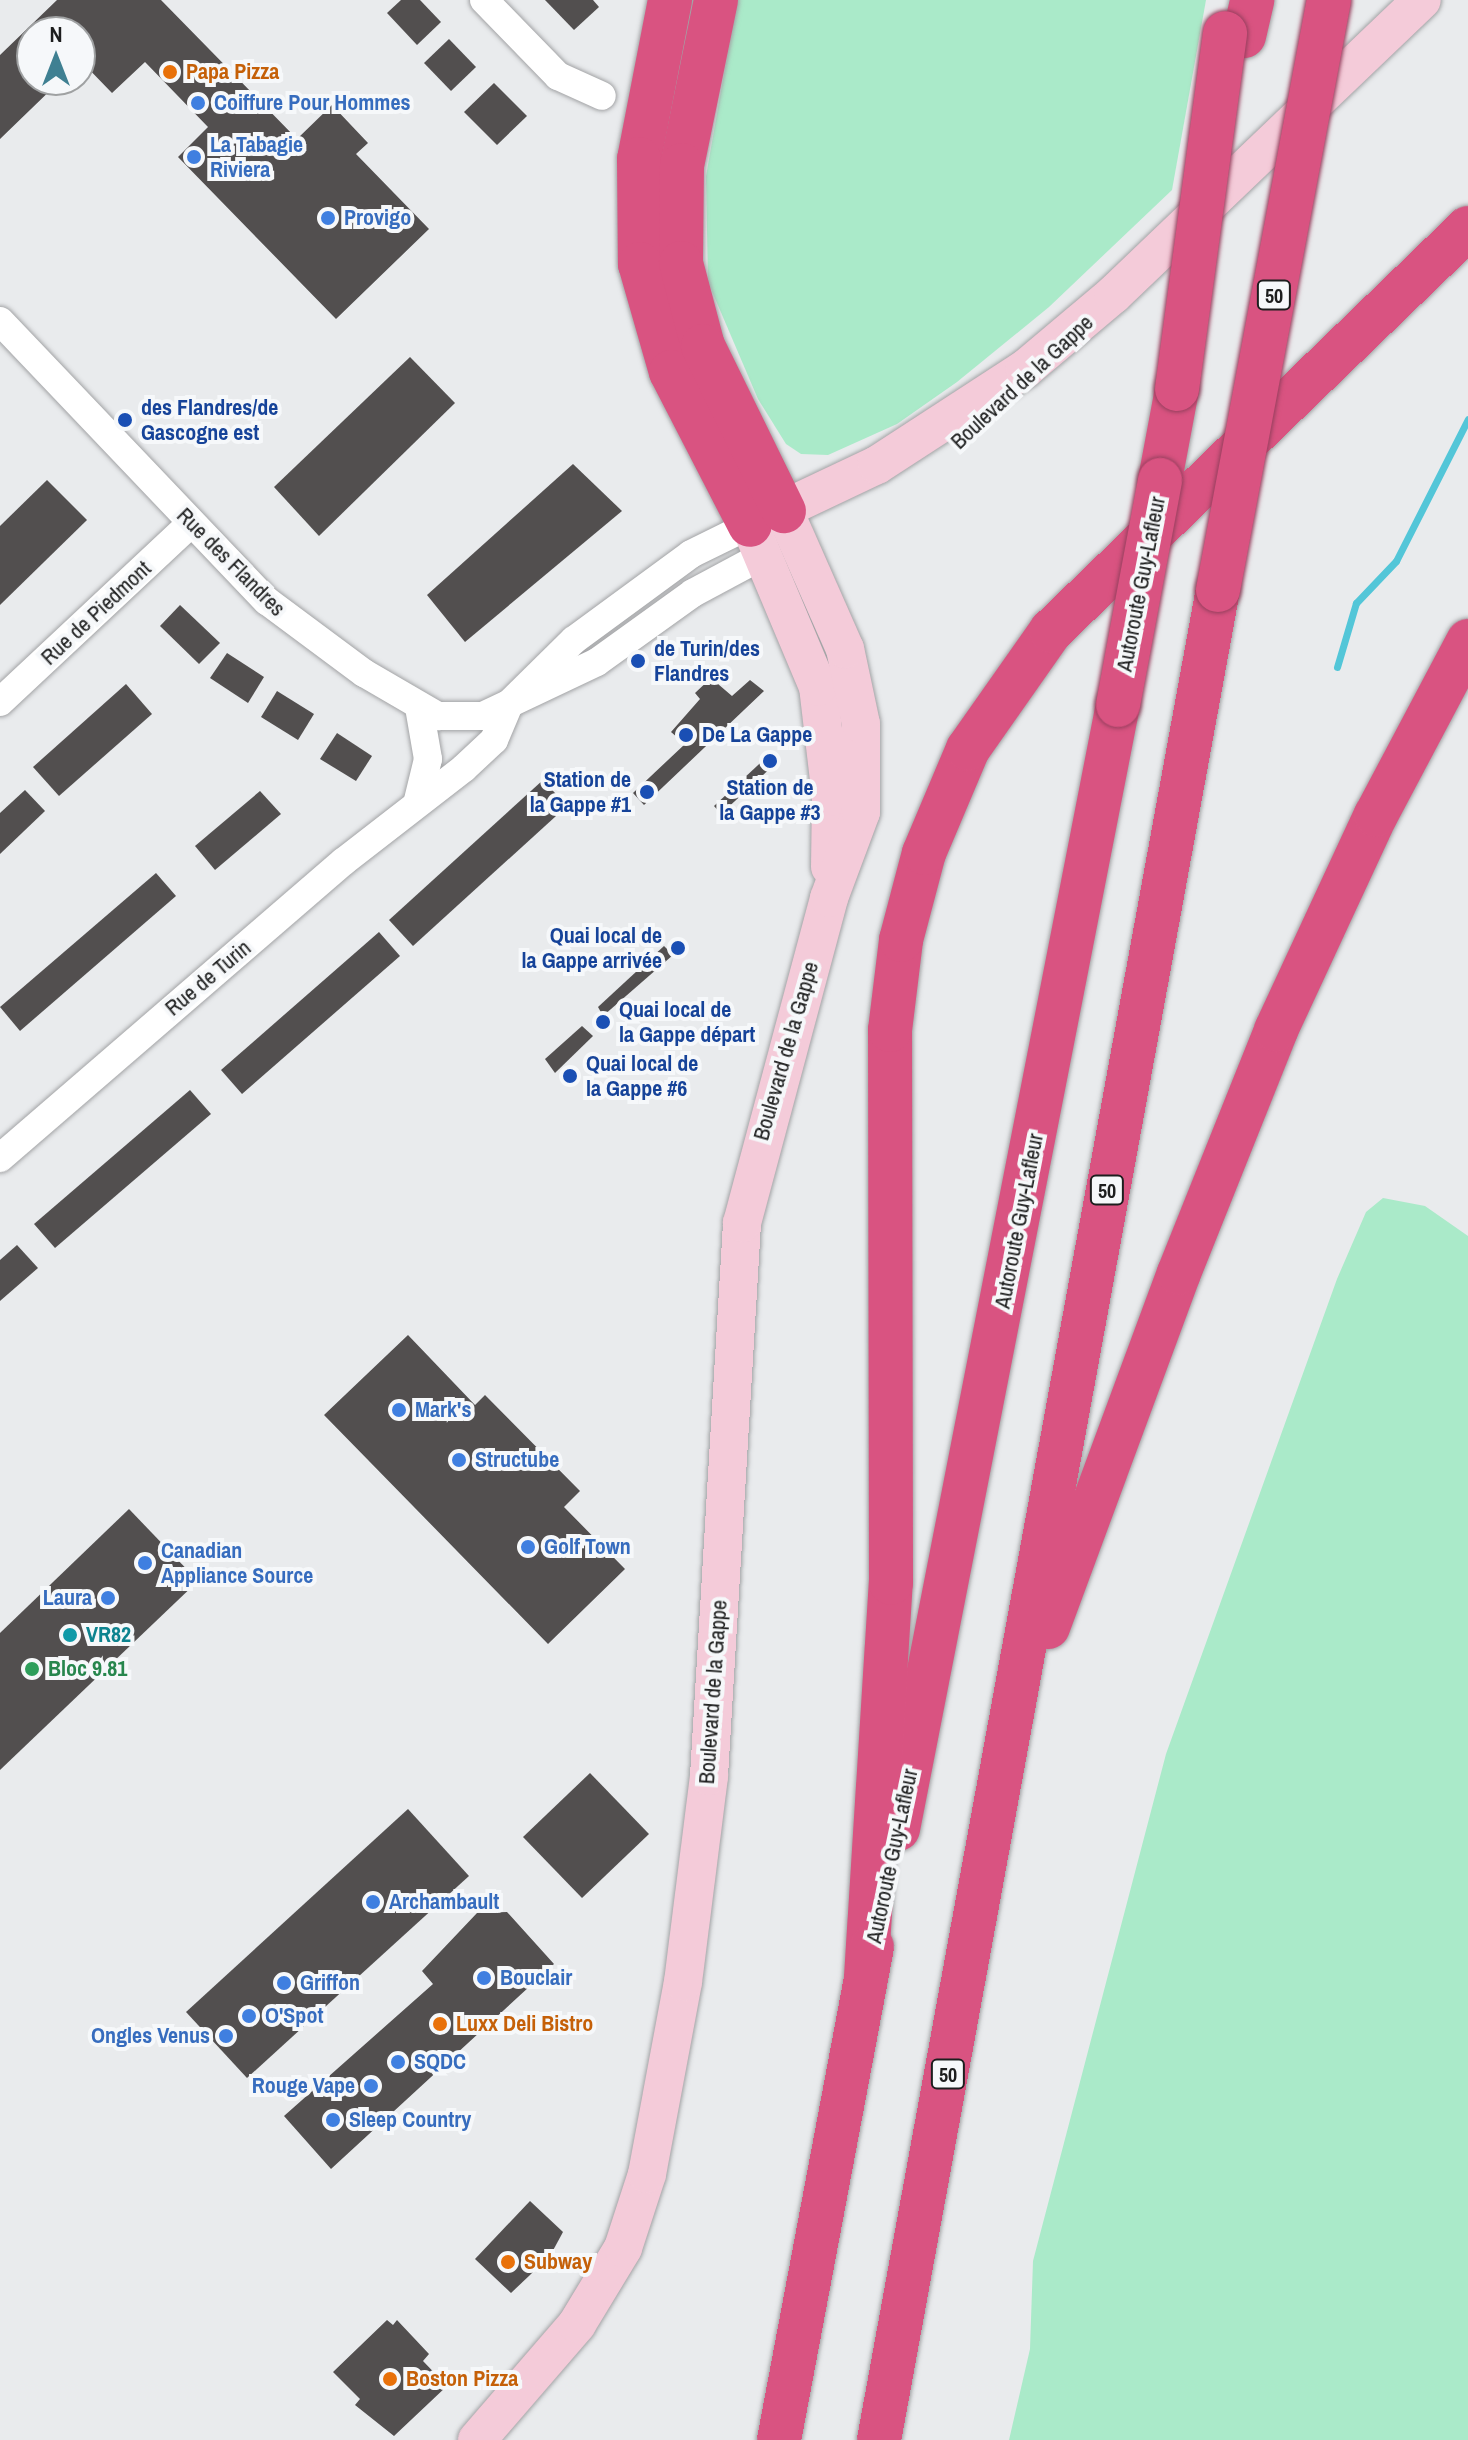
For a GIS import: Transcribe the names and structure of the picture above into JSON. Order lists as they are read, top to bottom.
{
  "streets": {
    "highway": ["50", "Autoroute Guy-Lafleur"],
    "street": [
      "Boulevard de la Gappe",
      "Rue des Flandres",
      "Rue de Piedmont",
      "Rue de Turin"
    ]
  },
  "crossings": [
    ["Boulevard de la Gappe", "Rue de Turin"],
    ["Rue des Flandres", "Rue de Piedmont"],
    ["Rue des Flandres", "Rue de Turin"]
  ],
  "places": [
    "Papa Pizza",
    "Coiffure Pour Hommes",
    "La Tabagie Riviera",
    "Provigo",
    "des Flandres/de Gascogne est",
    "de Turin/des Flandres",
    "De La Gappe",
    "Station de la Gappe #3",
    "Station de la Gappe #1",
    "Quai local de la Gappe arrivée",
    "Quai local de la Gappe départ",
    "Quai local de la Gappe #6",
    "Mark's",
    "Structube",
    "Golf Town",
    "Canadian Appliance Source",
    "Laura",
    "VR82",
    "Bloc 9.81",
    "Archambault",
    "Bouclair",
    "Griffon",
    "O'Spot",
    "Luxx Deli Bistro",
    "Ongles Venus",
    "SQDC",
    "Rouge Vape",
    "Sleep Country",
    "Subway",
    "Boston Pizza"
  ],
  "north": "top"
}
